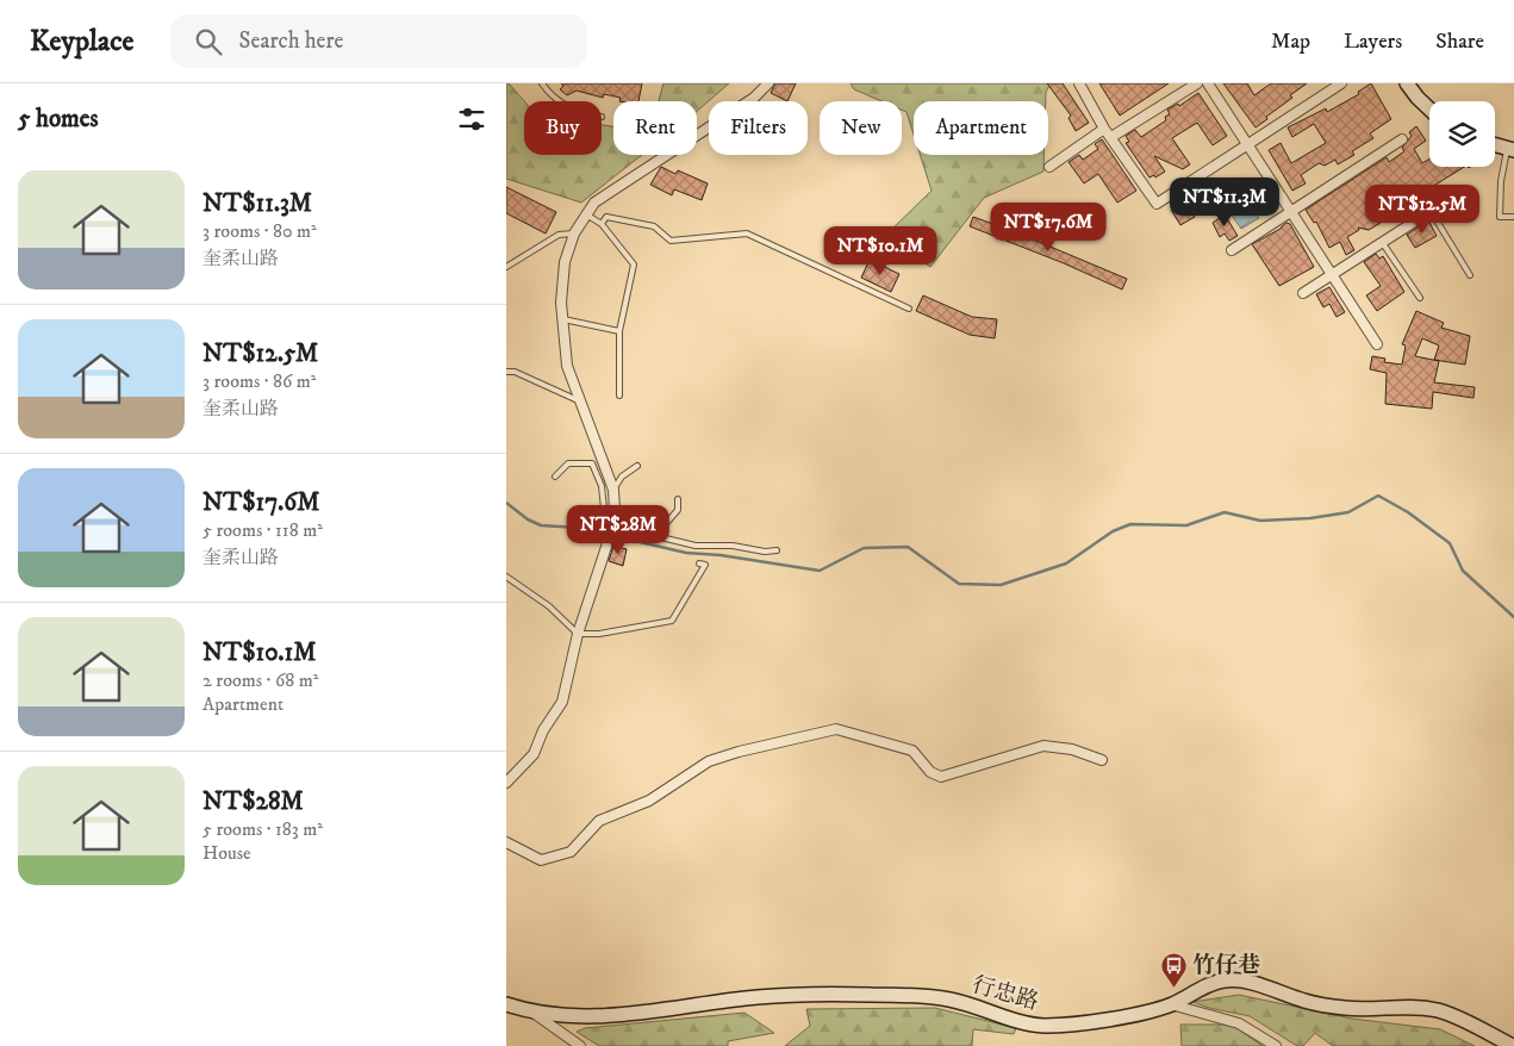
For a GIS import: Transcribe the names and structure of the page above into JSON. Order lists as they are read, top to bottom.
{
  "streets": {
    "street": ["行忠路"]
  },
  "places": {
    "bus stop": ["竹仔巷"]
  },
  "page": {
    "header": "Keyplace",
    "search": "Search here",
    "nav": ["Map", "Layers", "Share"],
    "heading": "5 homes",
    "chip": [
      "Buy",
      "Rent",
      "Filters",
      "New",
      "Apartment"
    ],
    "list": [
      {
        "name": "NT$11.3M",
        "note": "3 rooms · 80 m² · 奎柔山路"
      },
      {
        "name": "NT$12.5M",
        "note": "3 rooms · 86 m² · 奎柔山路"
      },
      {
        "name": "NT$17.6M",
        "note": "5 rooms · 118 m² · 奎柔山路"
      },
      {
        "name": "NT$10.1M",
        "note": "2 rooms · 68 m² · Apartment"
      },
      {
        "name": "NT$28M",
        "note": "5 rooms · 183 m² · House"
      }
    ],
    "price": [
      "NT$11.3M",
      "NT$12.5M",
      "NT$17.6M",
      "NT$10.1M",
      "NT$28M"
    ]
  }
}
